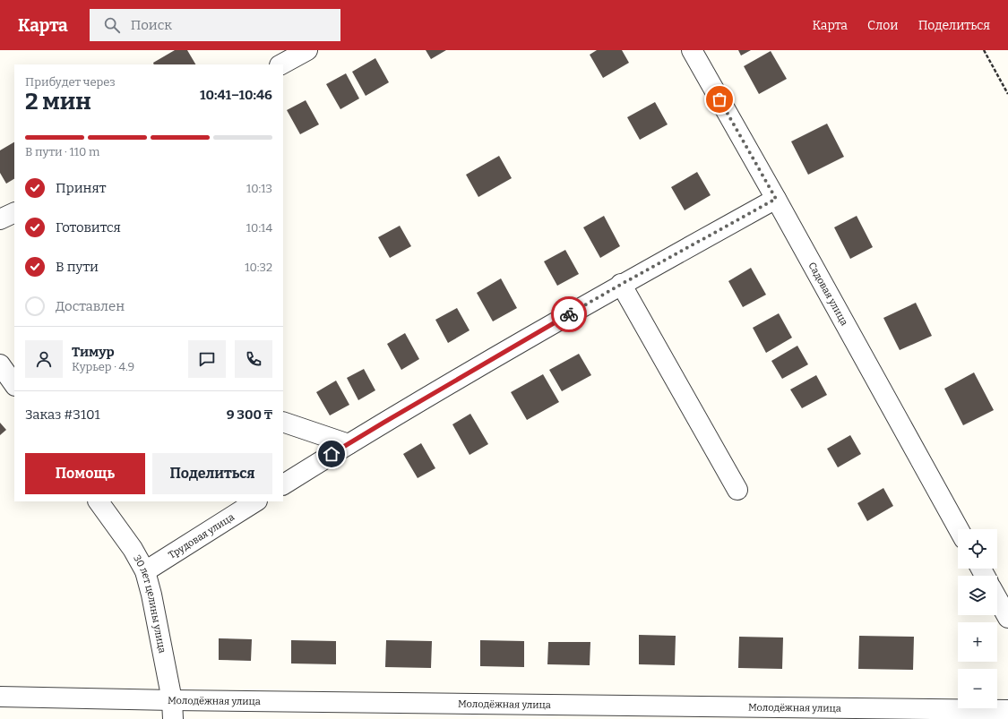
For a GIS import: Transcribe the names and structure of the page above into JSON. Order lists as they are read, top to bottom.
{
  "streets": {
    "street": [
      "Садовая улица",
      "Трудовая улица",
      "30 лет целины улица",
      "Молодёжная улица"
    ]
  },
  "crossings": [
    ["Трудовая улица", "30 лет целины улица"],
    ["30 лет целины улица", "Молодёжная улица"]
  ],
  "page": {
    "header": "Карта",
    "search": "Поиск",
    "nav": ["Карта", "Слои", "Поделиться"],
    "heading": ["2 мин", "Прибудет через", "10:41–10:46"],
    "panel": [
      "Тимур",
      "Курьер · 4.9",
      "Заказ #3101",
      "9 300 ₸"
    ],
    "bar": "В пути · 110 m",
    "list": [
      ["Принят", "10:13"],
      ["Готовится", "10:14"],
      ["В пути", "10:32"],
      "Доставлен"
    ],
    "buttons": ["Помощь", "Поделиться"],
    "map_buttons": ["+", "−"]
  }
}
